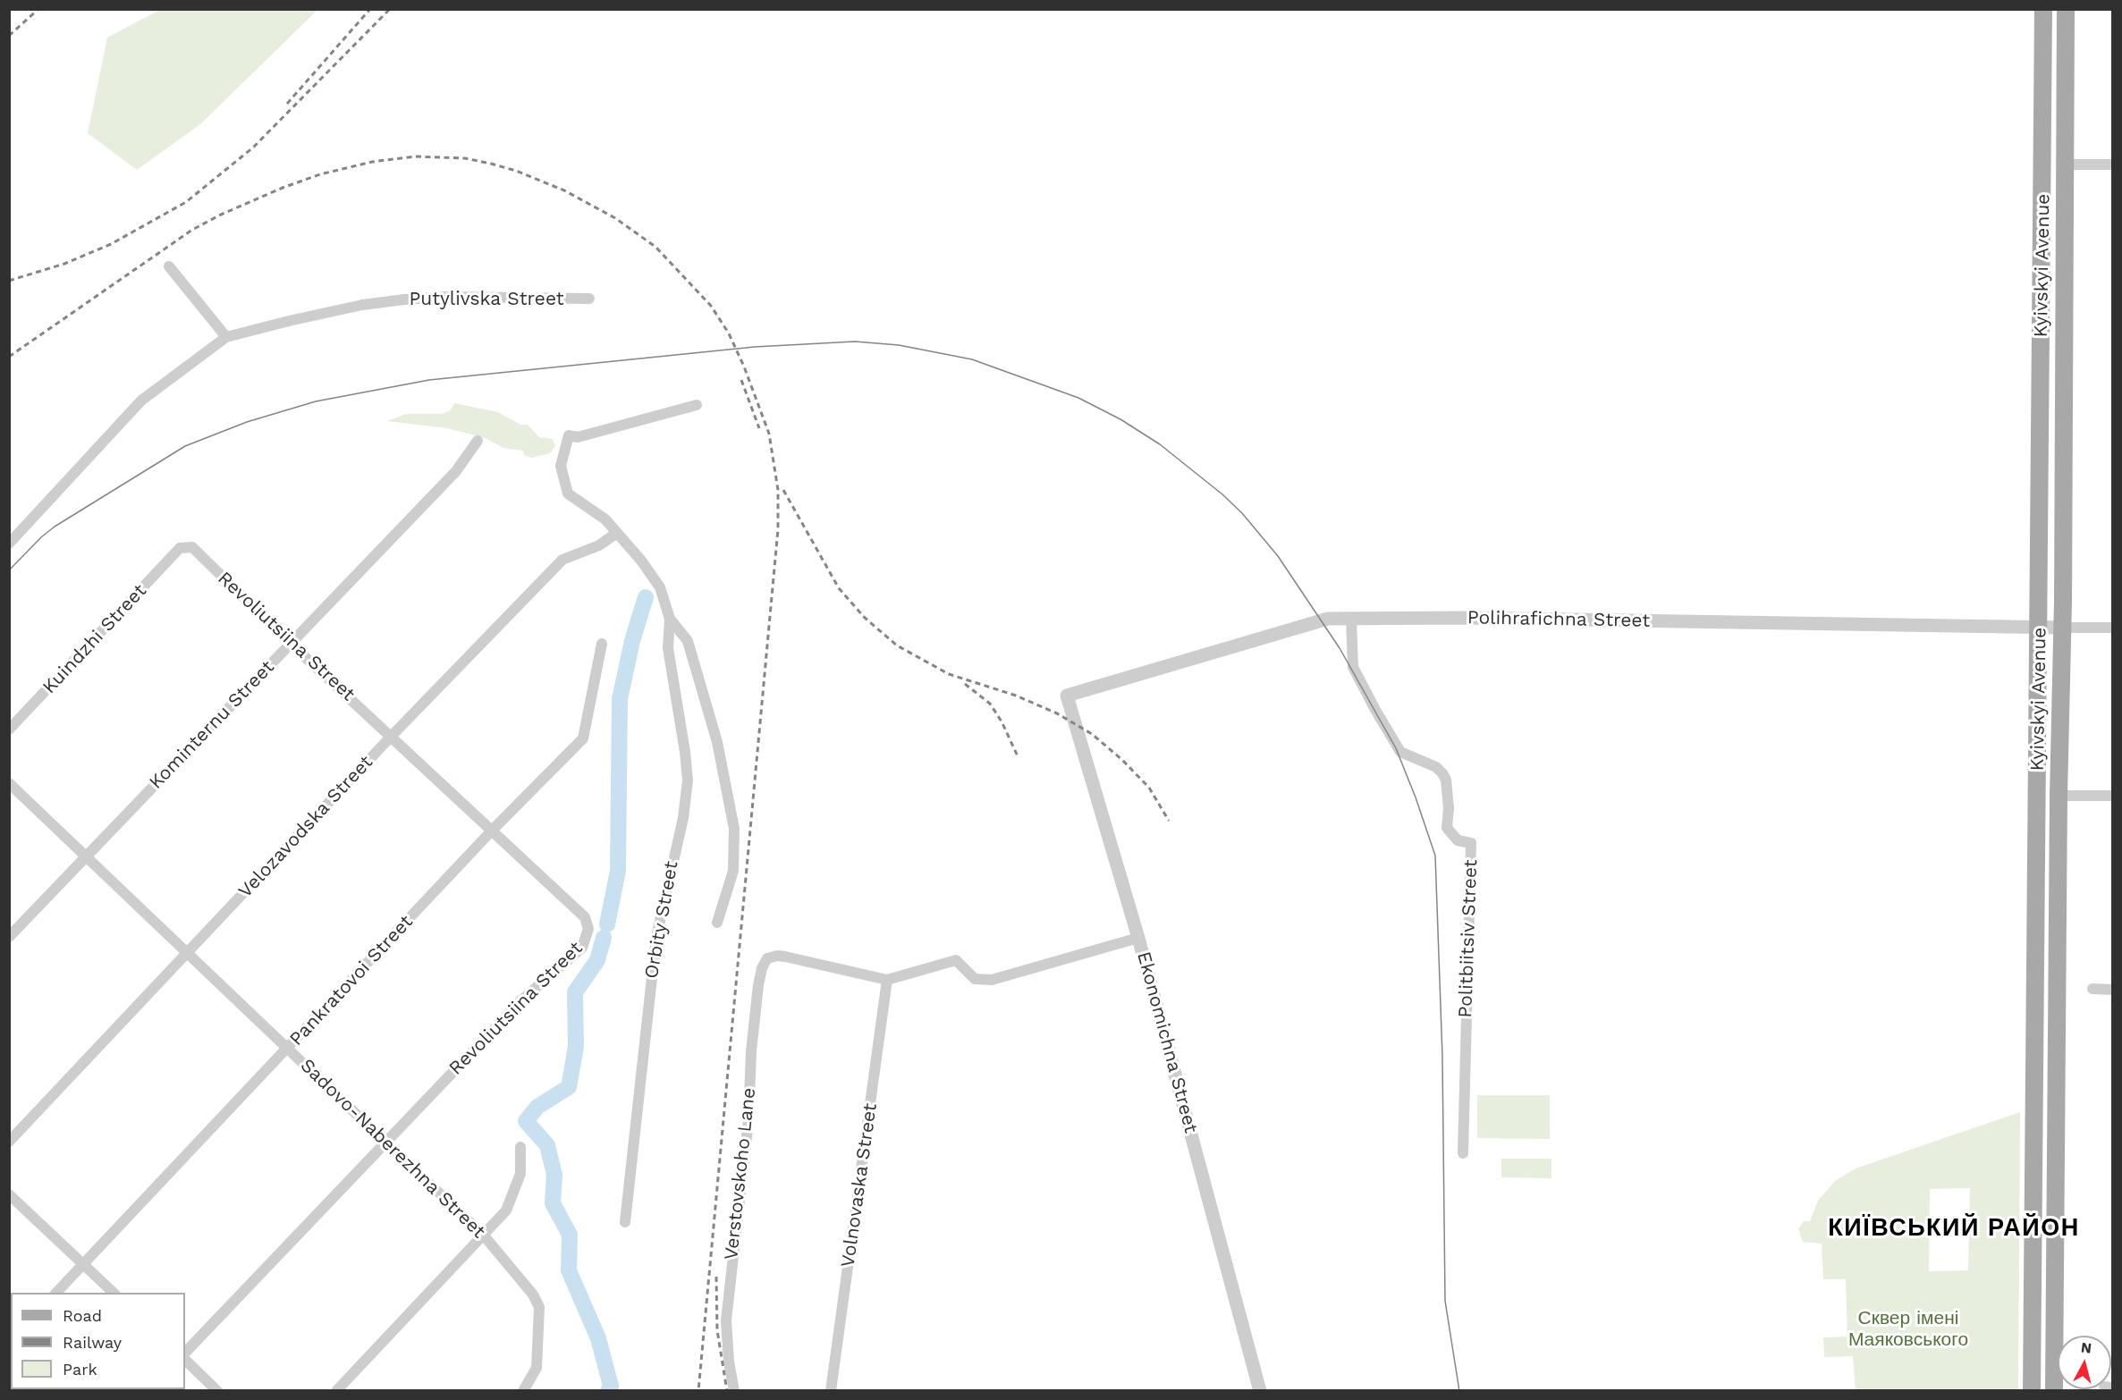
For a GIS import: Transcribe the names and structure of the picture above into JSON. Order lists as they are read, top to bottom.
{
  "streets": {
    "main road": ["Kyivskyi Avenue"],
    "street": [
      "Putylivska Street",
      "Polihrafichna Street",
      "Revoliutsiina Street",
      "Kuindzhi Street",
      "Kominternu Street",
      "Velozavodska Street",
      "Orbity Street",
      "Politbiitsiv Street",
      "Pankratovoi Street",
      "Ekonomichna Street",
      "Sadovo-Naberezhna Street",
      "Verstovskoho Lane",
      "Volnovaska Street"
    ]
  },
  "crossings": [
    ["Kyivskyi Avenue", "Polihrafichna Street"],
    ["Polihrafichna Street", "Politbiitsiv Street"],
    ["Polihrafichna Street", "Ekonomichna Street"],
    ["Revoliutsiina Street", "Kuindzhi Street"],
    ["Revoliutsiina Street", "Kominternu Street"],
    ["Revoliutsiina Street", "Velozavodska Street"],
    ["Revoliutsiina Street", "Pankratovoi Street"],
    ["Revoliutsiina Street", "Sadovo-Naberezhna Street"],
    ["Kominternu Street", "Sadovo-Naberezhna Street"],
    ["Velozavodska Street", "Sadovo-Naberezhna Street"],
    ["Pankratovoi Street", "Sadovo-Naberezhna Street"],
    ["Verstovskoho Lane", "Volnovaska Street"]
  ],
  "districts": ["КИЇВСЬКИЙ РАЙОН"],
  "parks": ["Сквер імені Маяковського"],
  "legend": ["Road", "Railway", "Park"],
  "north": "top"
}
